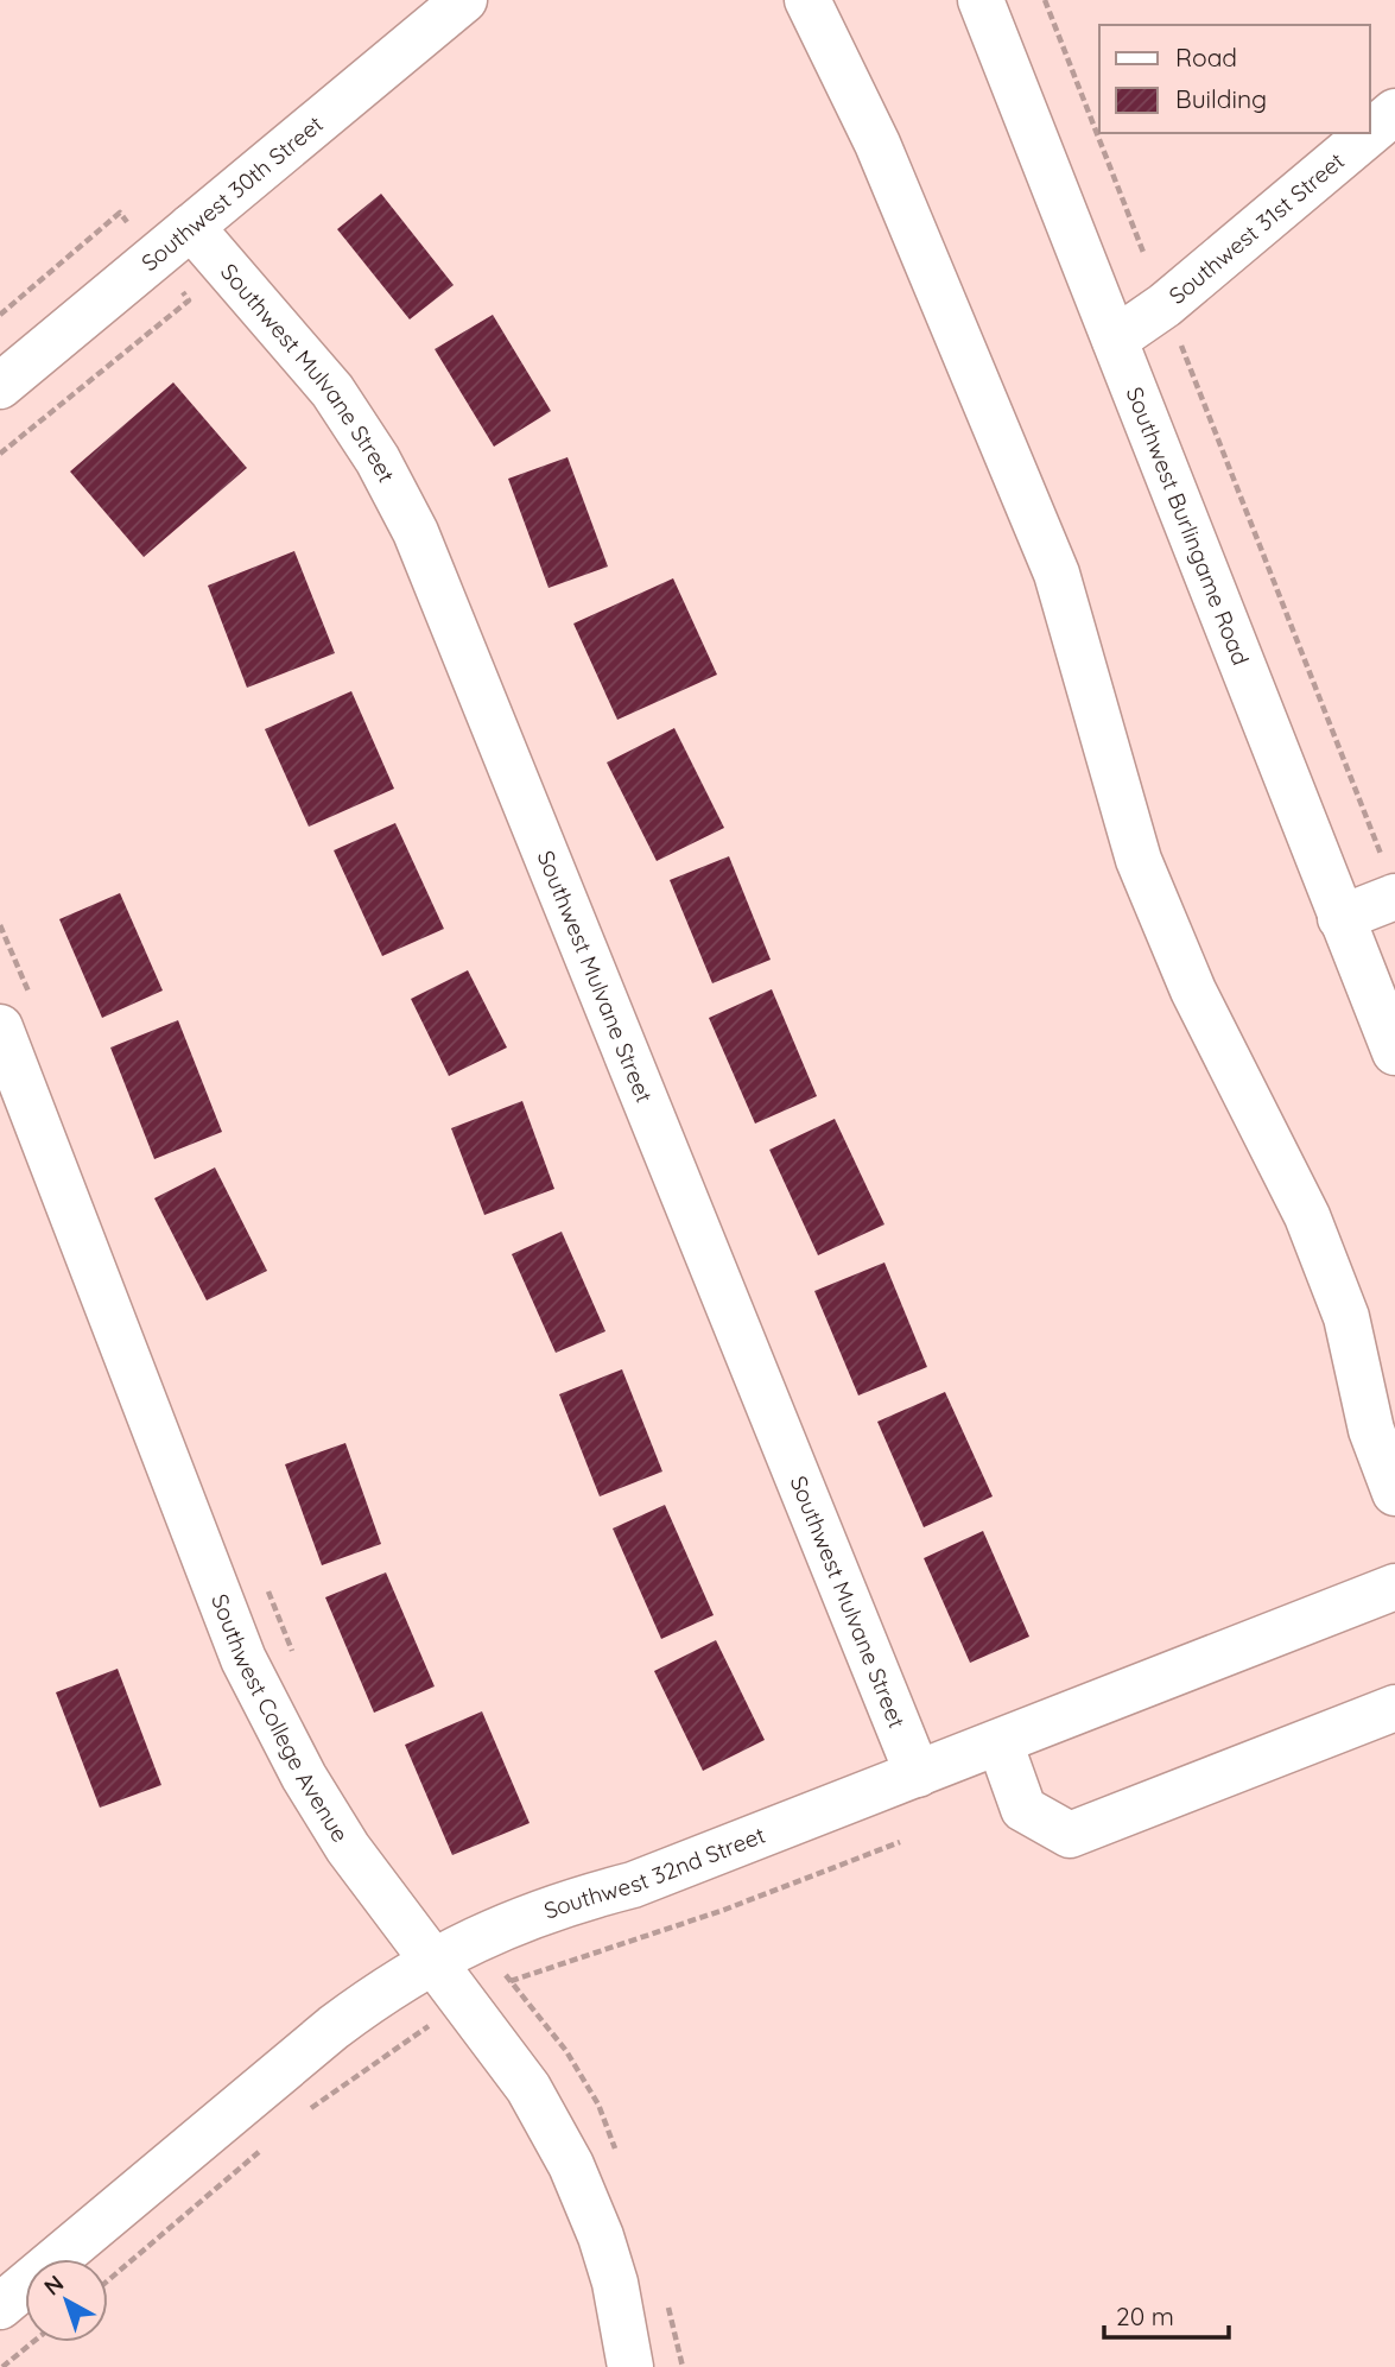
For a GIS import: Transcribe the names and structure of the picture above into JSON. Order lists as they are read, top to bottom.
{
  "streets": {
    "street": [
      "Southwest 30th Street",
      "Southwest 31st Street",
      "Southwest Mulvane Street",
      "Southwest Burlingame Road",
      "Southwest College Avenue",
      "Southwest 32nd Street"
    ]
  },
  "crossings": [
    ["Southwest 30th Street", "Southwest Mulvane Street"],
    ["Southwest 31st Street", "Southwest Burlingame Road"],
    ["Southwest Mulvane Street", "Southwest 32nd Street"],
    ["Southwest College Avenue", "Southwest 32nd Street"]
  ],
  "legend": ["Road", "Building"],
  "scale_bar": "20 m",
  "north": "top left"
}
